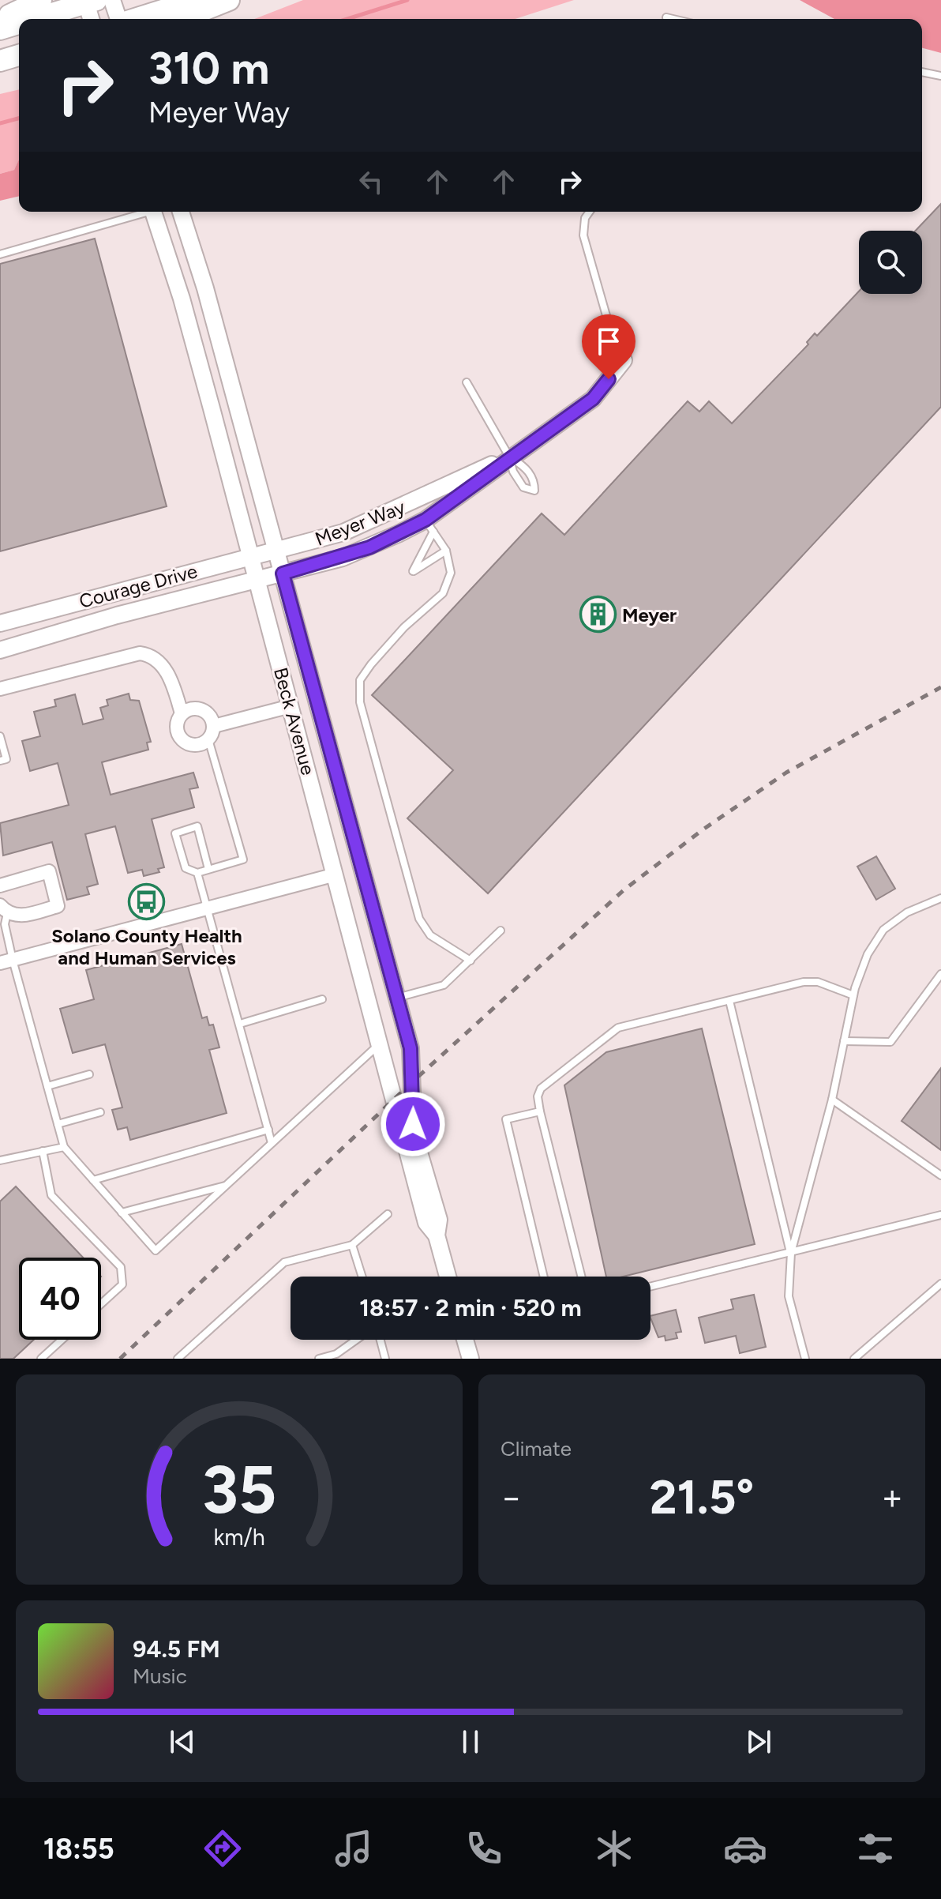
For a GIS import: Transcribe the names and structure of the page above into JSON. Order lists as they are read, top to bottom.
{
  "streets": {
    "street": ["Meyer Way", "Courage Drive", "Beck Avenue"]
  },
  "crossings": [
    ["Meyer Way", "Courage Drive"],
    ["Meyer Way", "Beck Avenue"],
    ["Courage Drive", "Beck Avenue"]
  ],
  "places": {
    "building": ["Meyer"],
    "bus stop": ["Solano County Health and Human Services"]
  },
  "page": {
    "turn": ["310 m", "Meyer Way"],
    "limit": "40",
    "trip": "18:57 · 2 min · 520 m",
    "tile": "Climate",
    "heat": ["−", "21.5°", "+"],
    "song": ["94.5 FM", "Music"],
    "tabs": "18:55",
    "gauge": ["35", "km/h"]
  }
}
